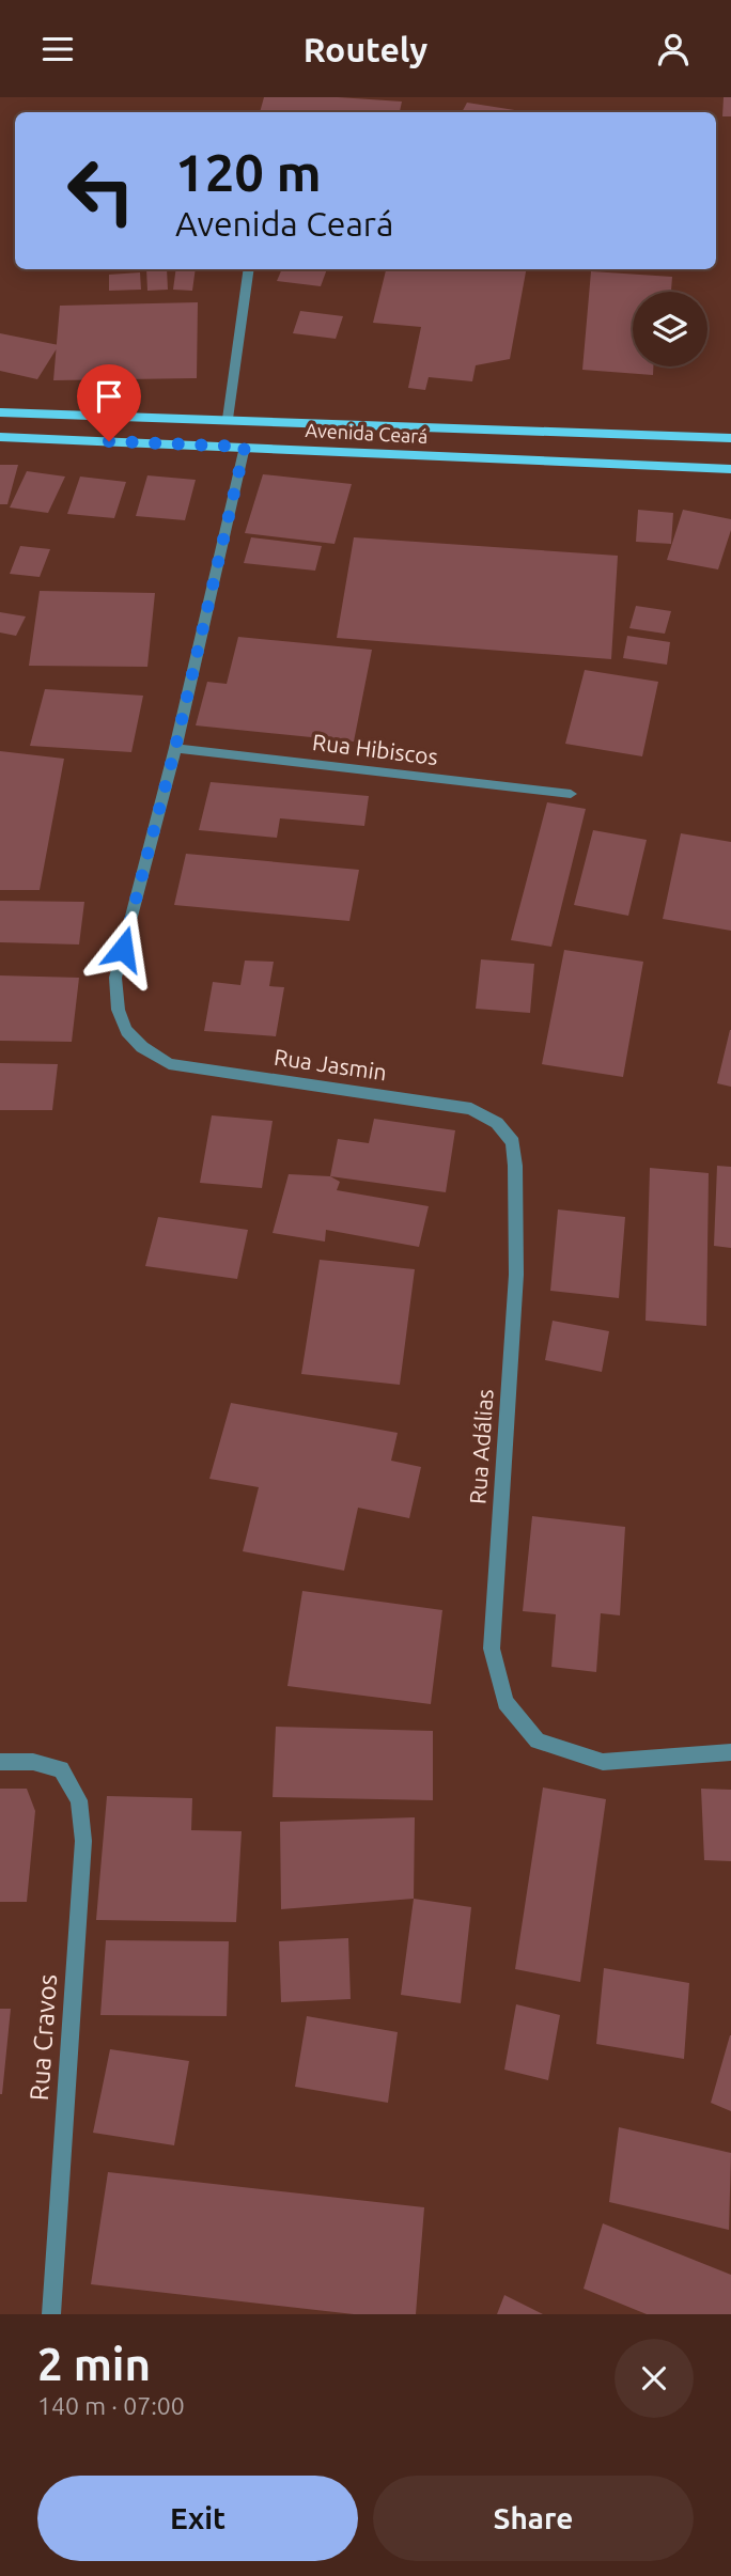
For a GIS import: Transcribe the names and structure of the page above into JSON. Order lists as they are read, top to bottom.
{
  "streets": {
    "main road": ["Avenida Ceará"],
    "street": [
      "Rua Hibiscos",
      "Rua Jasmin",
      "Rua Adálias",
      "Rua Cravos"
    ]
  },
  "crossings": [
    ["Rua Hibiscos", "Rua Jasmin"],
    ["Rua Jasmin", "Rua Adálias"]
  ],
  "page": {
    "header": "Routely",
    "turn": ["120 m", "Avenida Ceará"],
    "heading": ["2 min", "140 m · 07:00"],
    "buttons": ["Exit", "Share"]
  }
}
